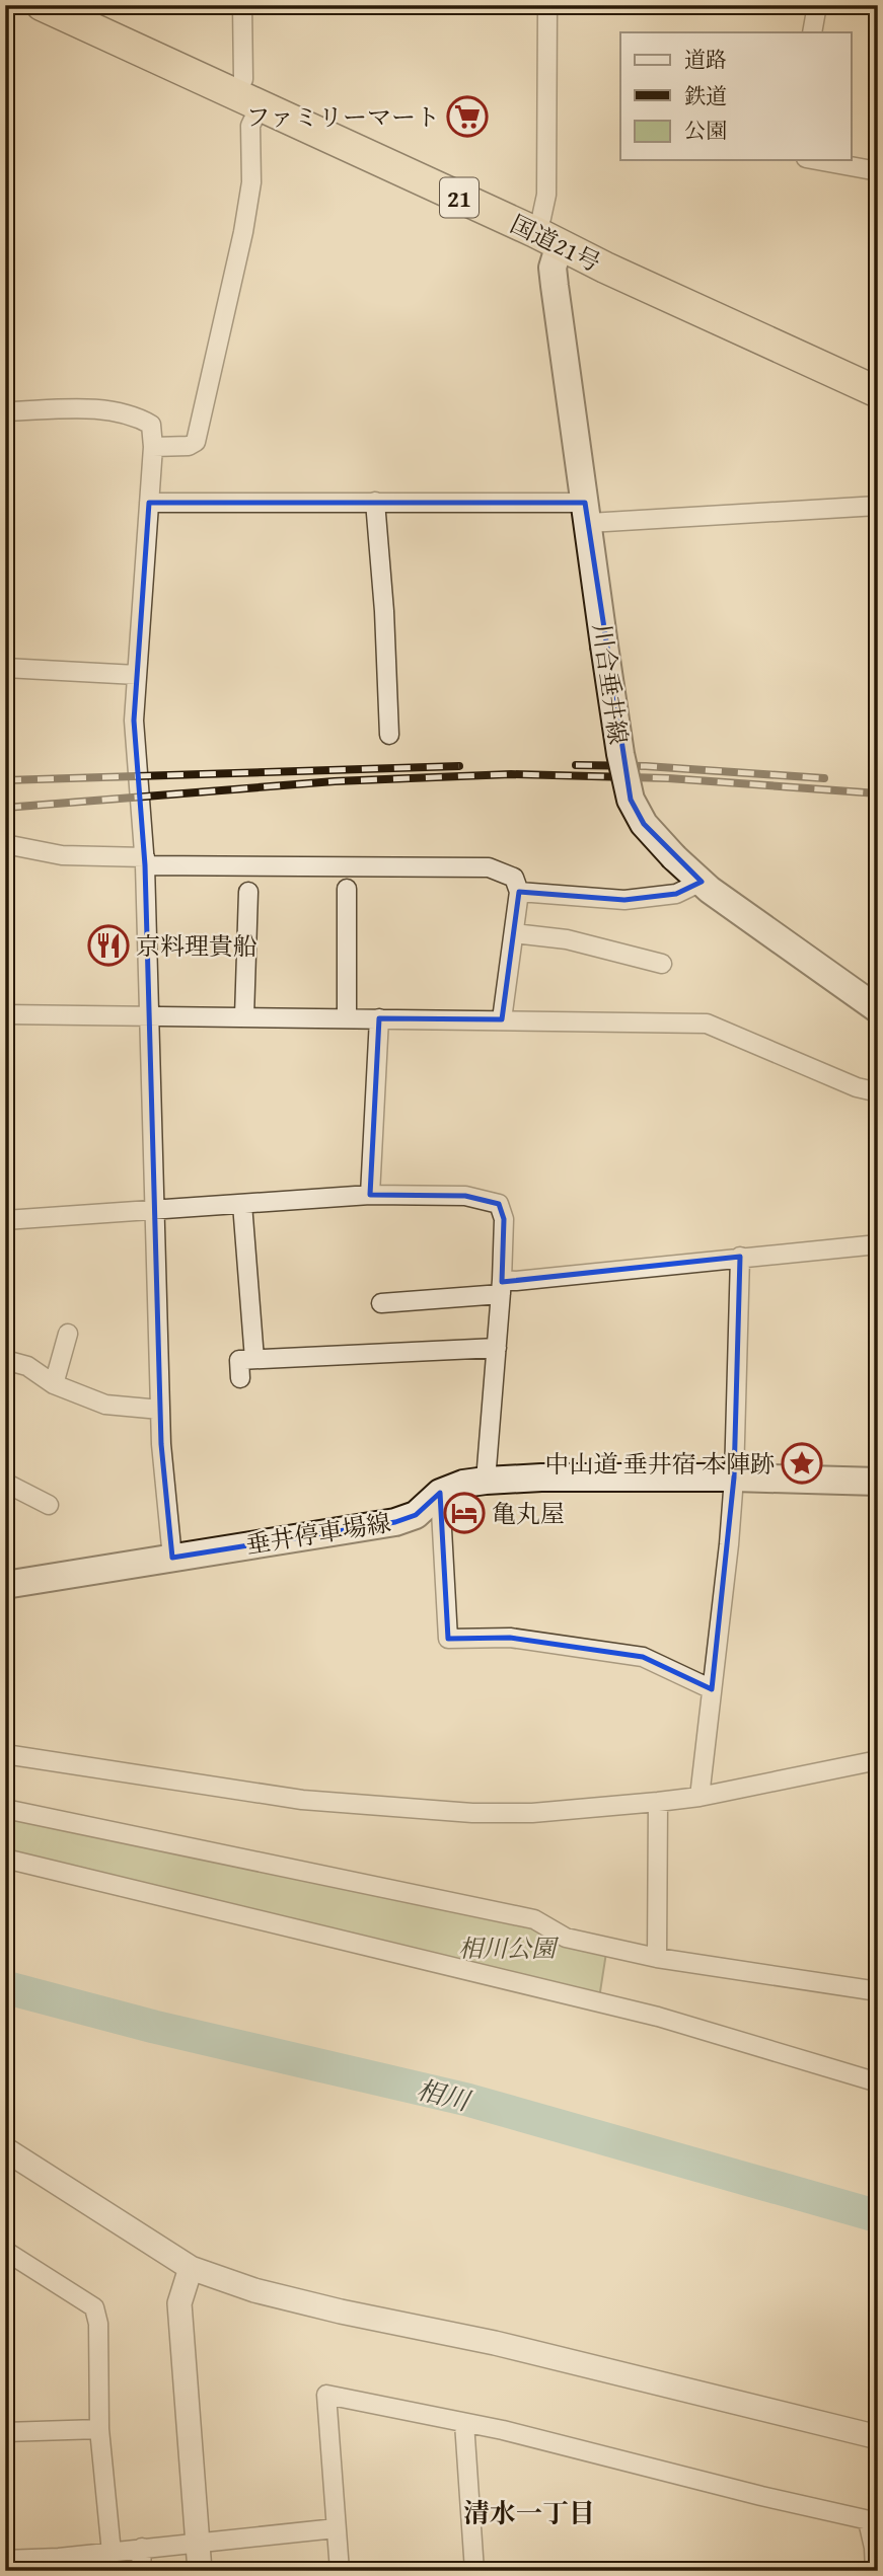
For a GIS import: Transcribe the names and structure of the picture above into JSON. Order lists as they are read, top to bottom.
{
  "streets": {
    "highway": ["21", "国道21号"],
    "main road": ["川合垂井線", "垂井停車場線"]
  },
  "crossings": [
    ["国道21号", "川合垂井線"]
  ],
  "districts": ["清水一丁目"],
  "water": ["相川"],
  "parks": ["相川公園"],
  "places": {
    "supermarket": ["ファミリーマート"],
    "restaurant": ["京料理貴船"],
    "place": ["中山道 垂井宿 本陣跡"],
    "hotel": ["亀丸屋"]
  },
  "legend": ["道路", "鉄道", "公園"]
}
